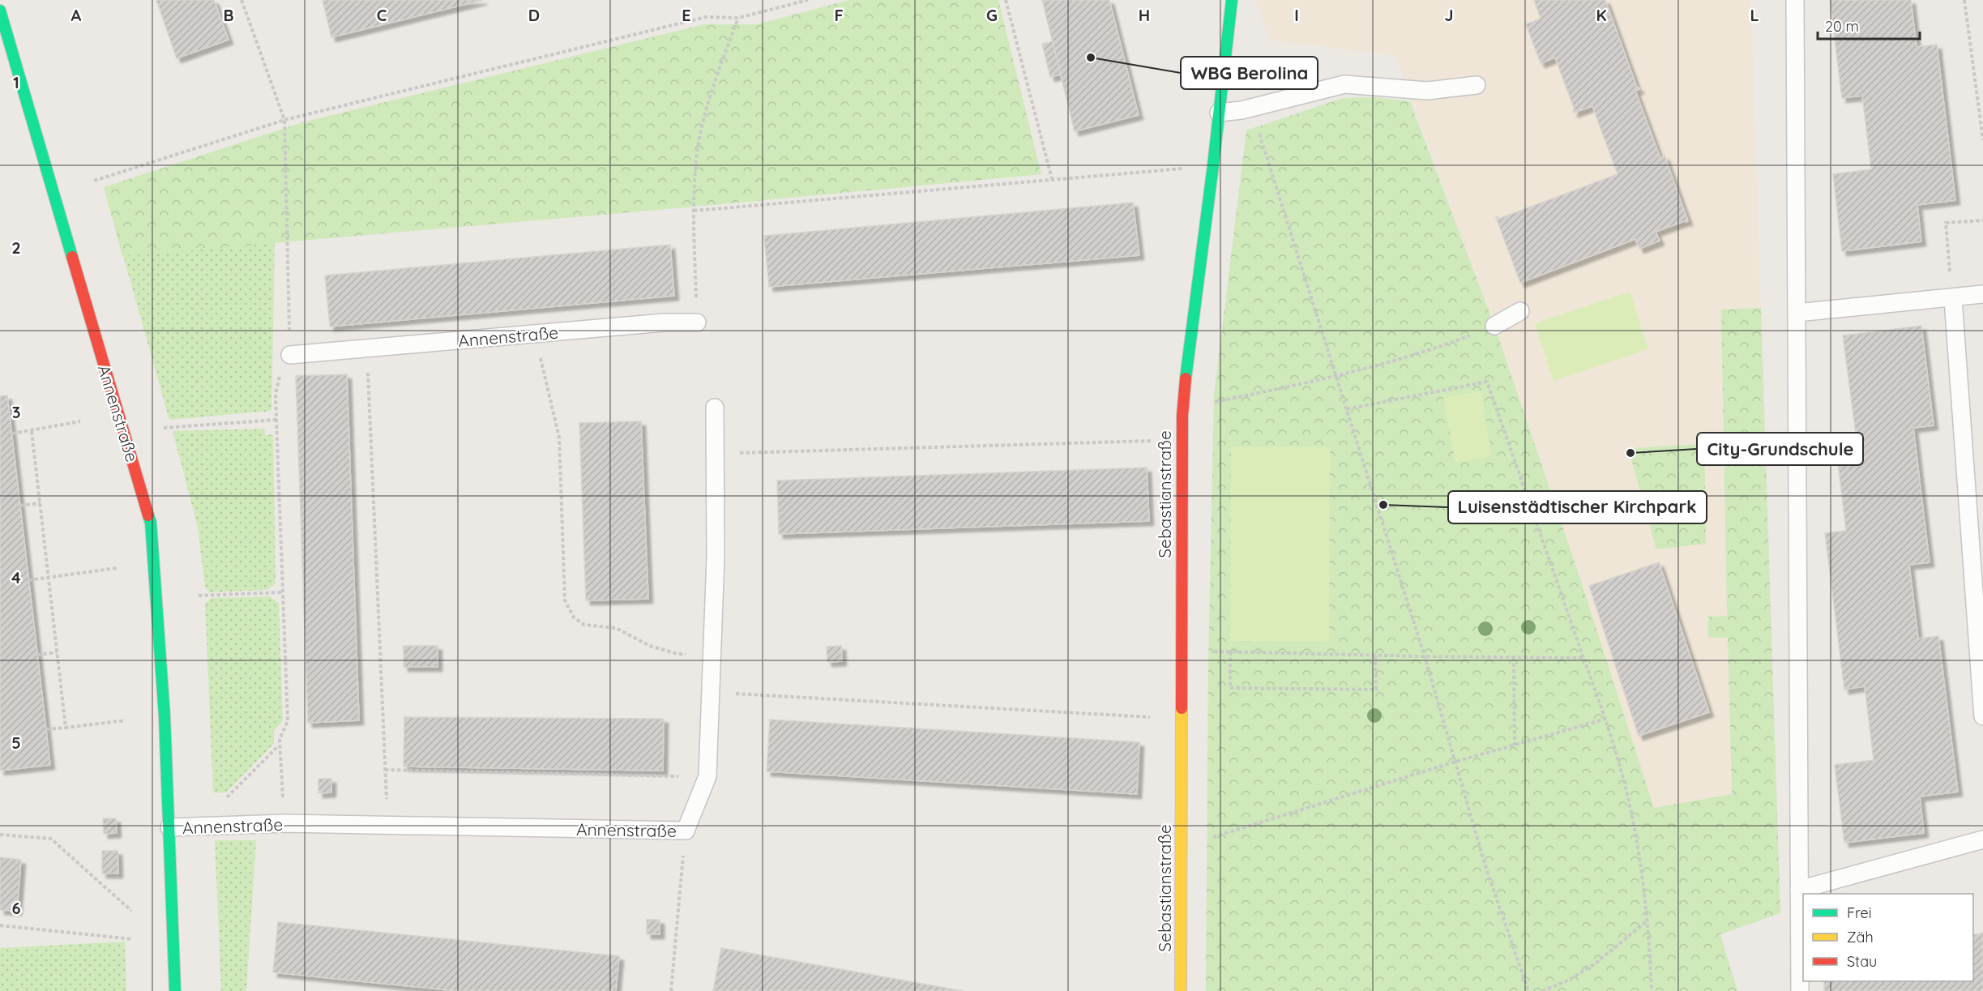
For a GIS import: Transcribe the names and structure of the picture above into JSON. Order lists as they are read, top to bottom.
{
  "streets": {
    "street": ["Annenstraße", "Sebastianstraße"]
  },
  "places": ["WBG Berolina", "City-Grundschule", "Luisenstädtischer Kirchpark"],
  "legend": ["Frei", "Zäh", "Stau"],
  "scale_bar": "20 m",
  "grid": {
    "columns": [
      "A",
      "B",
      "C",
      "D",
      "E",
      "F",
      "G",
      "H",
      "I",
      "J",
      "K",
      "L"
    ],
    "rows": [
      "1",
      "2",
      "3",
      "4",
      "5",
      "6"
    ]
  }
}
